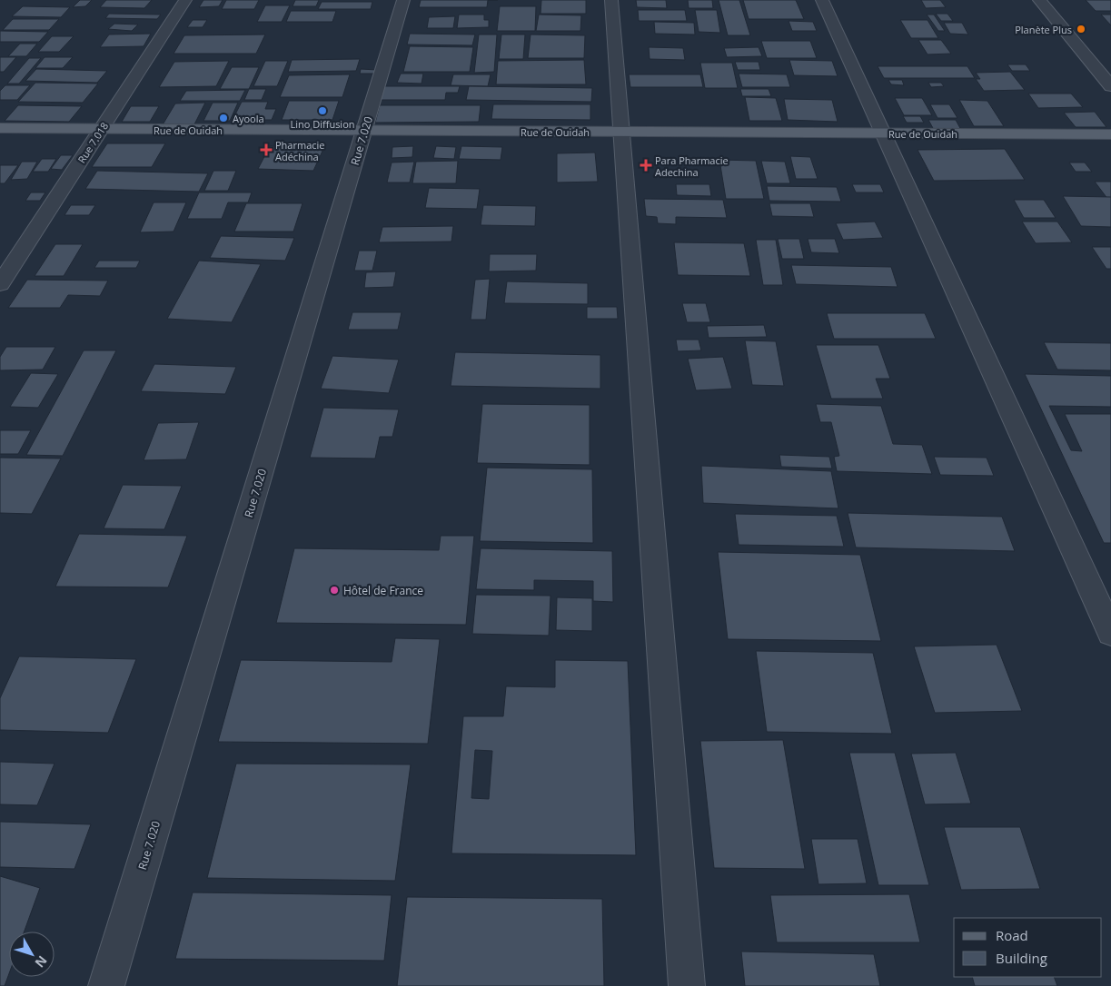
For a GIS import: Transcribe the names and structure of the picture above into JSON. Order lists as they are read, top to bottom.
{
  "streets": {
    "main road": ["Rue de Ouidah"],
    "street": ["Rue 7.020", "Rue 7.018"]
  },
  "crossings": [
    ["Rue de Ouidah", "Rue 7.020"],
    ["Rue de Ouidah", "Rue 7.018"]
  ],
  "places": {
    "other": [
      "Planète Plus",
      "Lino Diffusion",
      "Ayoola",
      "Hôtel de France"
    ],
    "health": ["Pharmacie Adéchina", "Para Pharmacie Adechina"]
  },
  "legend": ["Road", "Building"],
  "north": "bottom right"
}
